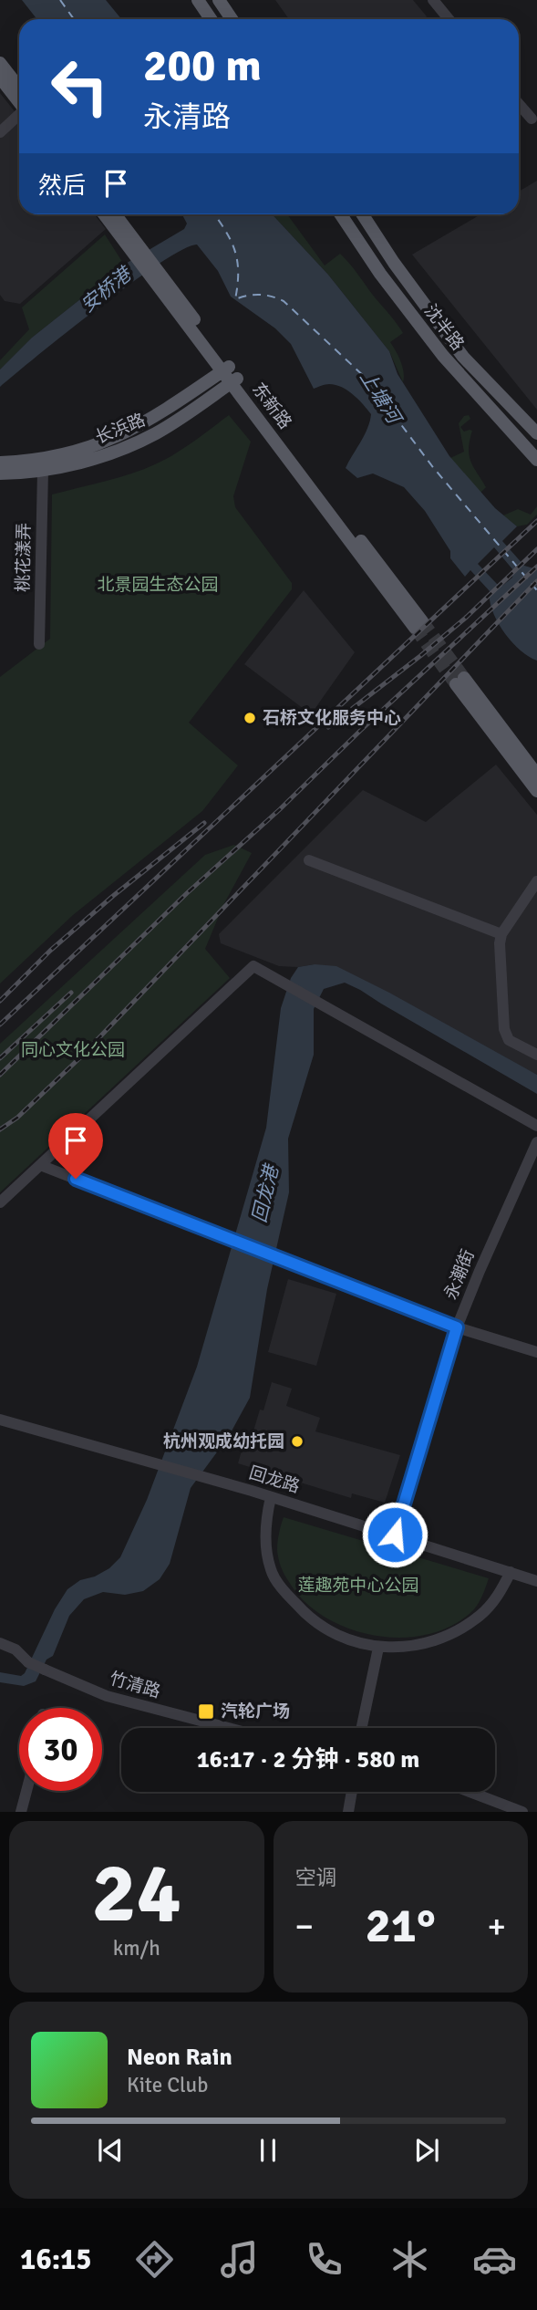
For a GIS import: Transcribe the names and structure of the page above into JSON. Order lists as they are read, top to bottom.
{
  "streets": {
    "main road": ["沈半路", "东新路", "长浜路"],
    "street": [
      "桃花漾弄",
      "永潮街",
      "回龙路",
      "竹清路"
    ]
  },
  "crossings": [
    ["东新路", "长浜路"],
    ["长浜路", "桃花漾弄"],
    ["永潮街", "回龙路"]
  ],
  "water": ["安桥港", "上塘河", "回龙港"],
  "parks": ["北景园生态公园", "同心文化公园", "莲趣苑中心公园"],
  "places": {
    "other": ["石桥文化服务中心", "杭州观成幼托园"],
    "transit": ["汽轮广场"]
  },
  "page": {
    "turn": ["200 m", "永清路"],
    "then": "然后",
    "limit": "30",
    "trip": "16:17 · 2 分钟 · 580 m",
    "tile": [
      ["24", "km/h"],
      "空调"
    ],
    "heat": ["−", "21°", "+"],
    "song": ["Neon Rain", "Kite Club"],
    "tabs": "16:15"
  }
}
